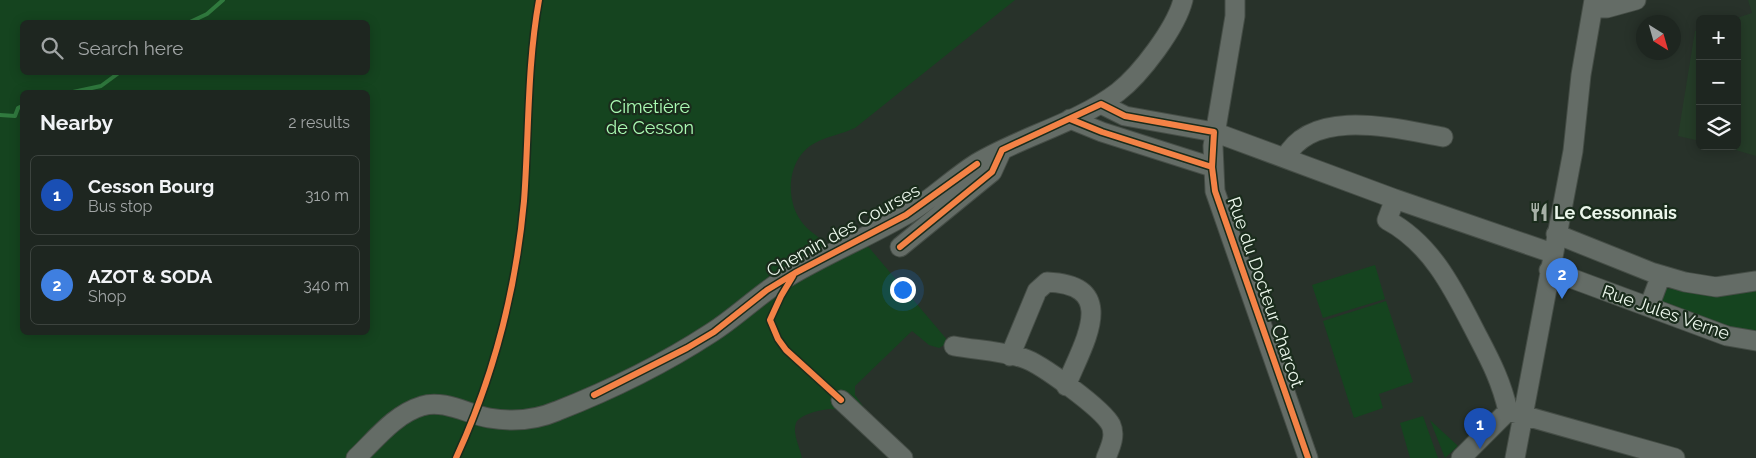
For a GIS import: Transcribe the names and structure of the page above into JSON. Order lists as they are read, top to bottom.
{
  "streets": {
    "street": ["Chemin des Courses", "Rue du Docteur Charcot", "Rue Jules Verne"]
  },
  "crossings": [
    ["Chemin des Courses", "Rue Jules Verne"],
    ["Rue du Docteur Charcot", "Rue Jules Verne"]
  ],
  "parks": ["Cimetière de Cesson"],
  "places": {
    "restaurant": ["Le Cessonnais"]
  },
  "north": "bottom right",
  "page": {
    "map_buttons": ["+", "−"],
    "search": "Search here",
    "heading": ["Nearby", "2 results"],
    "list": [
      {
        "mark": "1",
        "name": "Cesson Bourg",
        "note": "Bus stop",
        "value": "310 m"
      },
      {
        "mark": "2",
        "name": "AZOT & SODA",
        "note": "Shop",
        "value": "340 m"
      }
    ],
    "pins": ["2", "1"]
  }
}
